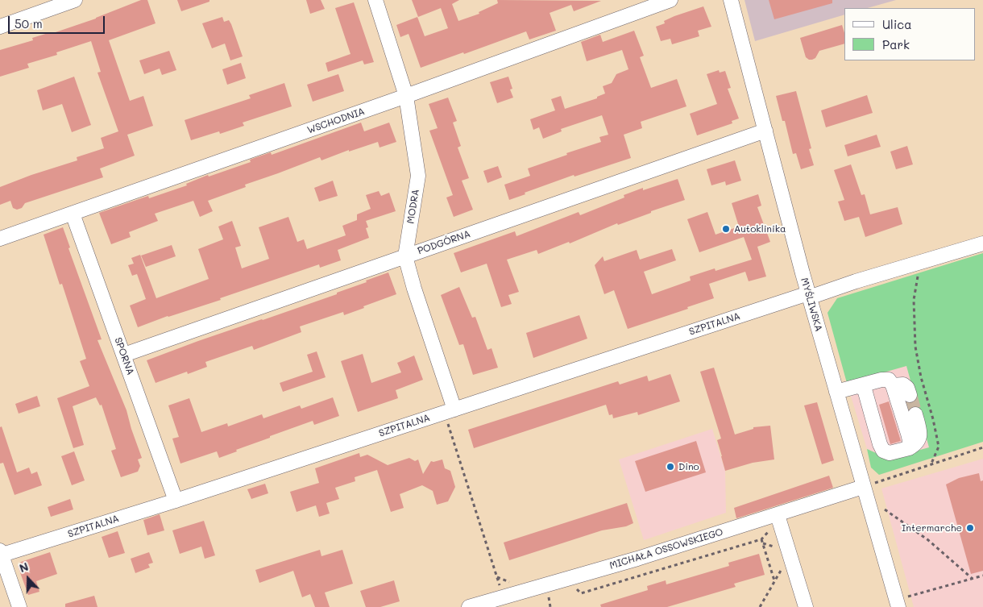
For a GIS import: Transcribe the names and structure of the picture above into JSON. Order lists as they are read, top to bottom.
{
  "streets": {
    "street": [
      "WSCHODNIA",
      "MODRA",
      "PODGÓRNA",
      "MYŚLIWSKA",
      "SZPITALNA",
      "SPORNA",
      "MICHAŁA OSSOWSKIEGO"
    ]
  },
  "crossings": [
    ["WSCHODNIA", "MODRA"],
    ["WSCHODNIA", "SPORNA"],
    ["MODRA", "PODGÓRNA"],
    ["MODRA", "SZPITALNA"],
    ["PODGÓRNA", "MYŚLIWSKA"],
    ["PODGÓRNA", "SPORNA"],
    ["MYŚLIWSKA", "SZPITALNA"],
    ["MYŚLIWSKA", "MICHAŁA OSSOWSKIEGO"],
    ["SZPITALNA", "SPORNA"]
  ],
  "places": ["Autoklinika", "Dino", "Intermarche"],
  "legend": ["Ulica", "Park"],
  "scale_bar": "50 m",
  "north": "top"
}
